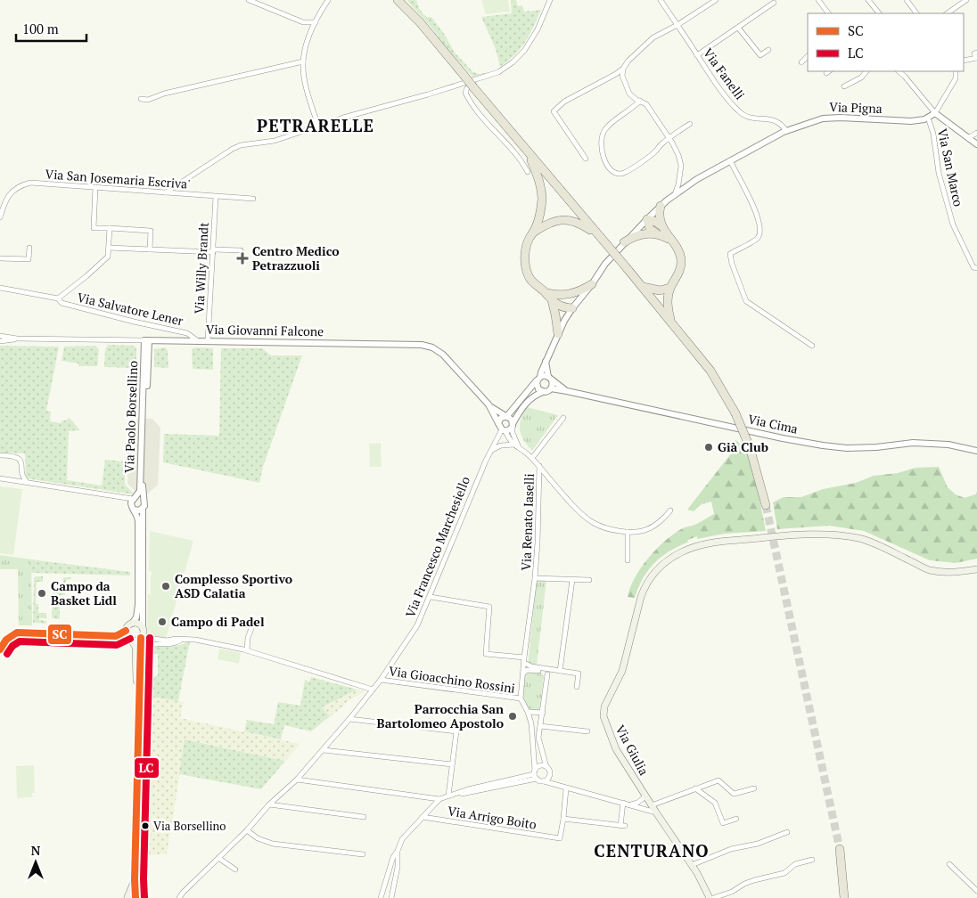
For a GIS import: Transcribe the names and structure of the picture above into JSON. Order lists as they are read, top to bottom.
{
  "streets": {
    "main road": ["Via Giulia"],
    "street": [
      "Via Fanelli",
      "Via Pigna",
      "Via San Marco",
      "Via San Josemaria Escriva'",
      "Via Willy Brandt",
      "Via Salvatore Lener",
      "Via Giovanni Falcone",
      "Via Paolo Borsellino",
      "Via Cima",
      "Via Renato Iaselli",
      "Via Francesco Marchesiello",
      "Via Gioacchino Rossini",
      "Via Arrigo Boito"
    ]
  },
  "crossings": [
    ["Via Fanelli", "Via Pigna"],
    ["Via Pigna", "Via San Marco"],
    ["Via San Josemaria Escriva'", "Via Willy Brandt"],
    ["Via Willy Brandt", "Via Giovanni Falcone"],
    ["Via Salvatore Lener", "Via Giovanni Falcone"],
    ["Via Giovanni Falcone", "Via Paolo Borsellino"],
    ["Via Giovanni Falcone", "Via Francesco Marchesiello"],
    ["Via Renato Iaselli", "Via Gioacchino Rossini"],
    ["Via Francesco Marchesiello", "Via Gioacchino Rossini"]
  ],
  "districts": ["PETRARELLE", "CENTURANO"],
  "places": {
    "health": ["Centro Medico Petrazzuoli"],
    "other": [
      "Già Club",
      "Complesso Sportivo ASD Calatia",
      "Campo da Basket Lidl",
      "Campo di Padel",
      "Parrocchia San Bartolomeo Apostolo",
      "Via Borsellino"
    ]
  },
  "lines": ["transit line SC", "transit line LC"],
  "legend": ["SC", "LC"],
  "scale_bar": "100 m",
  "north": "top"
}
